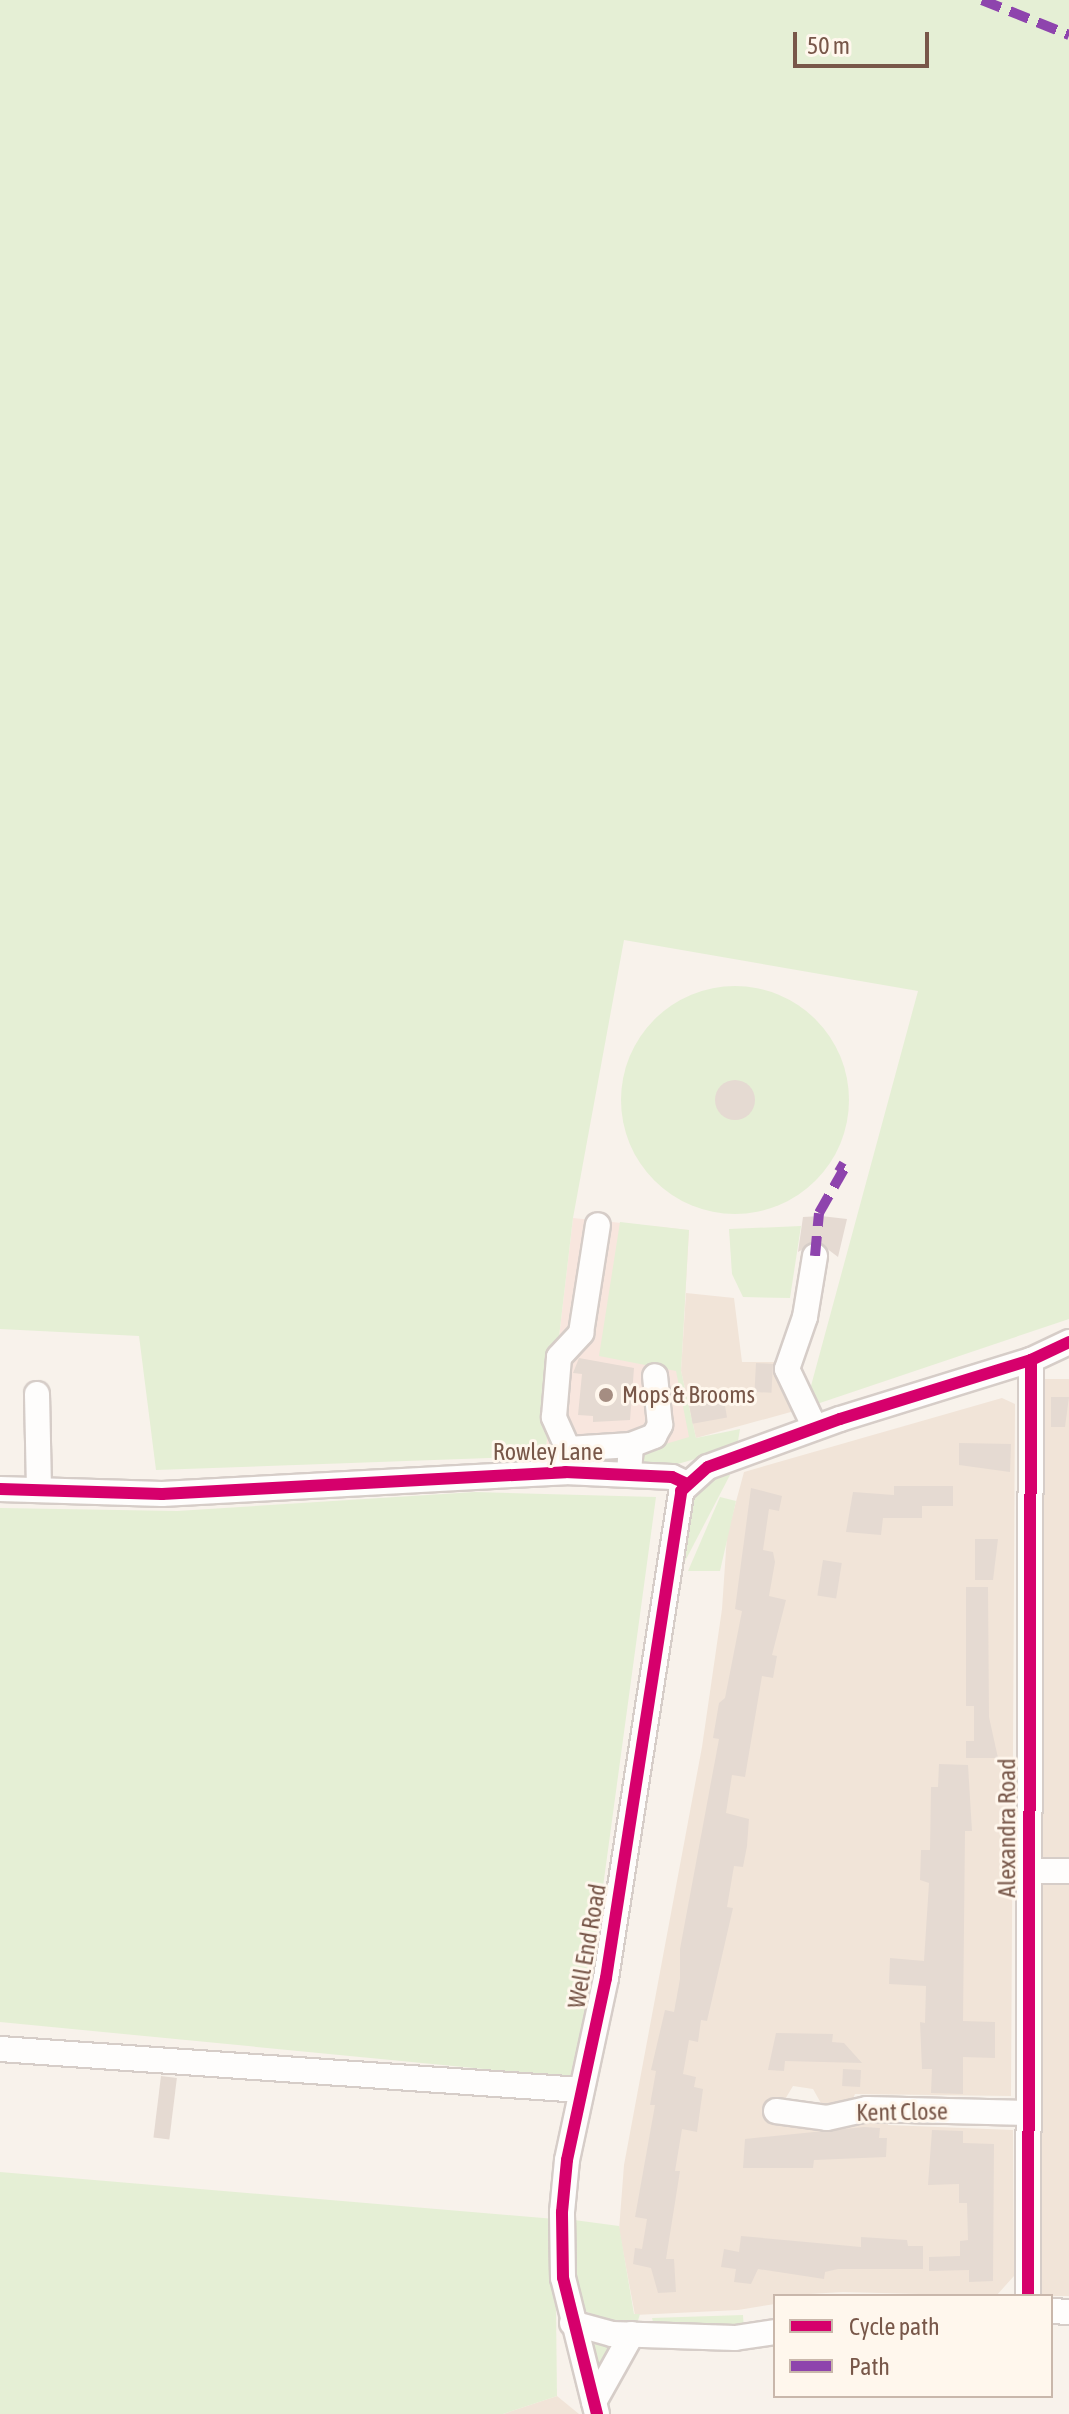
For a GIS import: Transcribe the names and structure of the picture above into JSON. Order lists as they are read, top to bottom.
{
  "streets": {
    "street": [
      "Rowley Lane",
      "Alexandra Road",
      "Well End Road",
      "Kent Close"
    ]
  },
  "crossings": [
    ["Rowley Lane", "Well End Road"],
    ["Alexandra Road", "Kent Close"]
  ],
  "places": ["Mops & Brooms"],
  "legend": ["Cycle path", "Path"],
  "scale_bar": "50 m"
}
